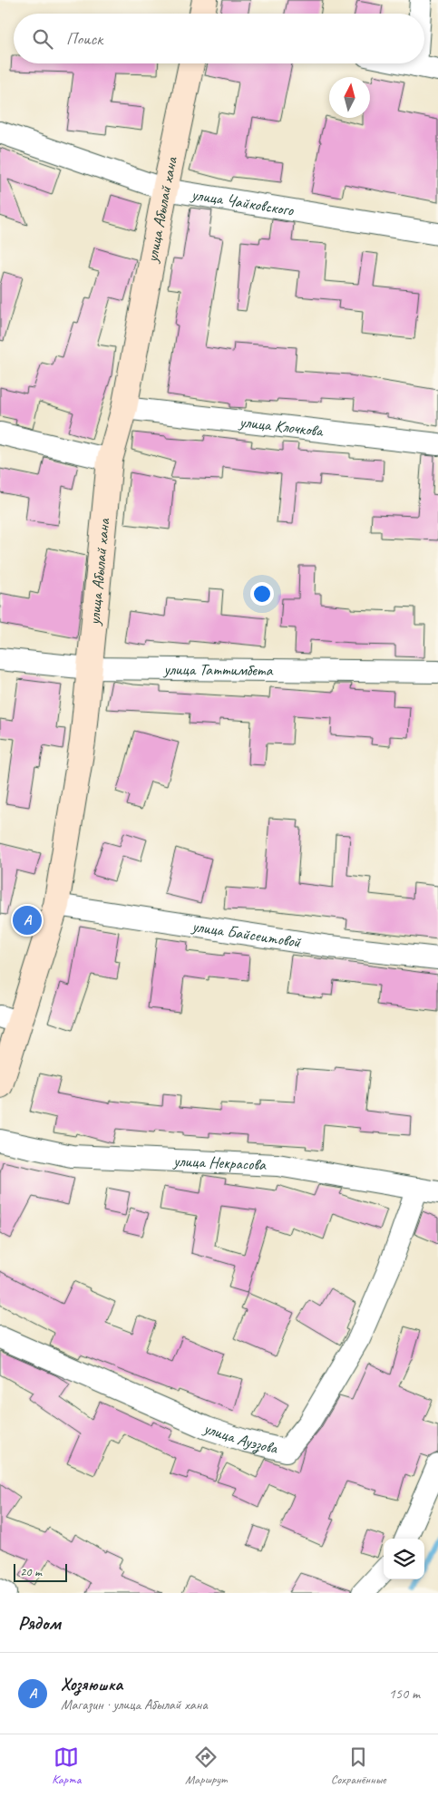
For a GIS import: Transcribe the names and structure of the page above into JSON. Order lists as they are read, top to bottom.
{
  "streets": {
    "street": [
      "улица Чайковского",
      "улица Абылай хана",
      "улица Клочкова",
      "улица Таттимбета",
      "улица Байсеитовой",
      "улица Некрасова",
      "улица Ауэзова"
    ]
  },
  "crossings": [
    ["улица Чайковского", "улица Абылай хана"],
    ["улица Абылай хана", "улица Клочкова"],
    ["улица Абылай хана", "улица Таттимбета"],
    ["улица Абылай хана", "улица Байсеитовой"],
    ["улица Некрасова", "улица Ауэзова"]
  ],
  "scale_bar": "20 m",
  "north": "top",
  "page": {
    "search": "Поиск",
    "pins": "A",
    "scale": "20 m",
    "heading": "Рядом",
    "list": [
      {
        "mark": "A",
        "name": "Хозяюшка",
        "note": "Магазин · улица Абылай хана",
        "value": "150 m"
      }
    ],
    "nav": ["Карта", "Маршрут", "Сохранённые"]
  }
}
